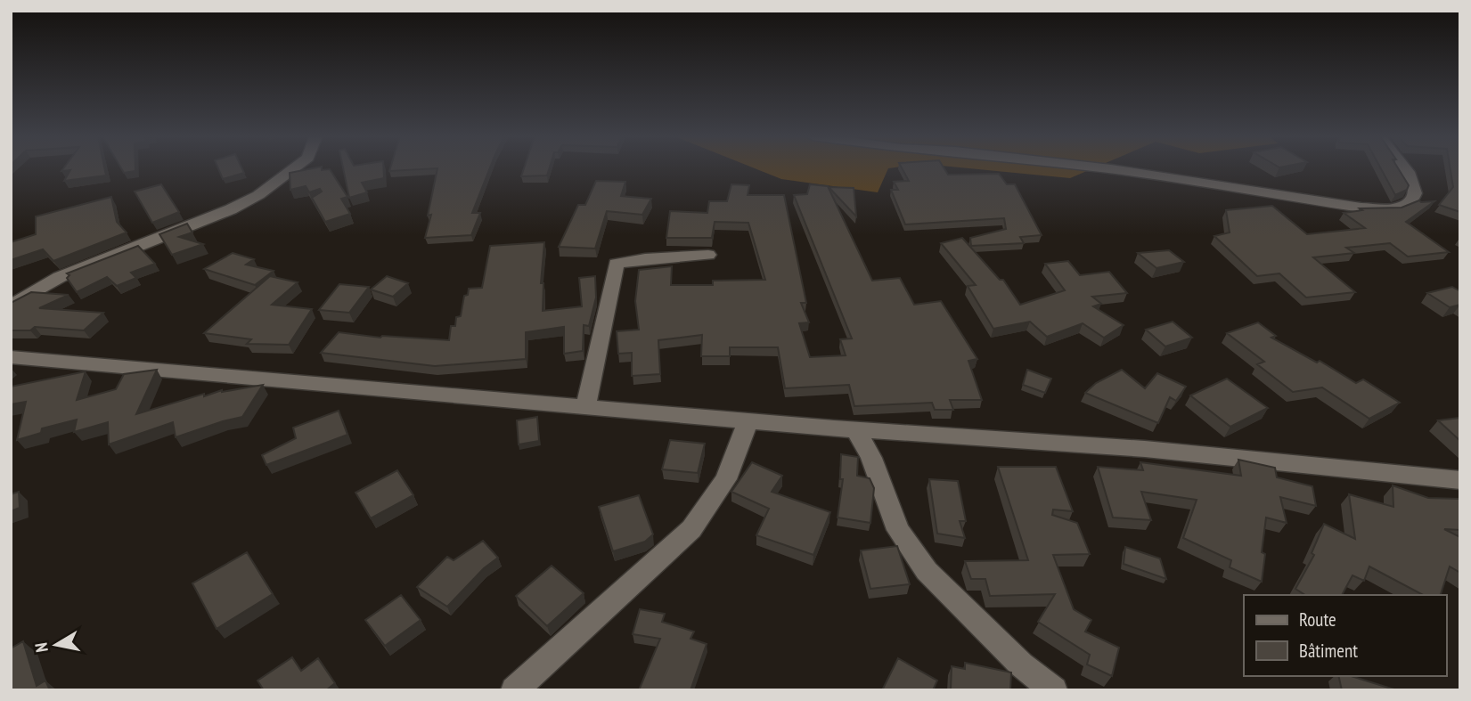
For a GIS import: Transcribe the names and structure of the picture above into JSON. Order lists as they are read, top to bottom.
{
  "legend": ["Route", "Bâtiment"],
  "north": "left"
}
